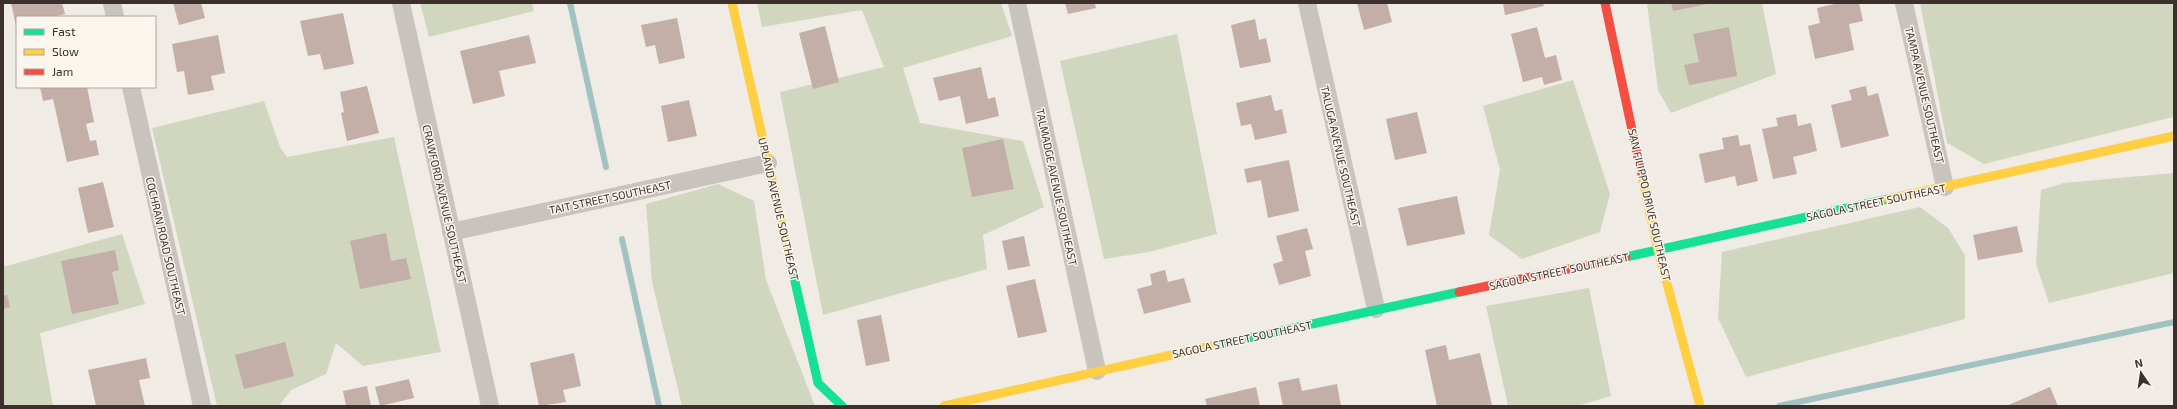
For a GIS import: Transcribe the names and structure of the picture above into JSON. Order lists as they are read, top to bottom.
{
  "streets": {
    "street": [
      "TAMPA AVENUE SOUTHEAST",
      "TALUGA AVENUE SOUTHEAST",
      "TALMADGE AVENUE SOUTHEAST",
      "TAIT STREET SOUTHEAST",
      "SAGOLA STREET SOUTHEAST",
      "CRAWFORD AVENUE SOUTHEAST",
      "SAN FILIPPO DRIVE SOUTHEAST",
      "UPLAND AVENUE SOUTHEAST",
      "COCHRAN ROAD SOUTHEAST"
    ]
  },
  "crossings": [
    ["TAMPA AVENUE SOUTHEAST", "SAGOLA STREET SOUTHEAST"],
    ["TALUGA AVENUE SOUTHEAST", "SAGOLA STREET SOUTHEAST"],
    ["TALMADGE AVENUE SOUTHEAST", "SAGOLA STREET SOUTHEAST"],
    ["TAIT STREET SOUTHEAST", "CRAWFORD AVENUE SOUTHEAST"],
    ["TAIT STREET SOUTHEAST", "UPLAND AVENUE SOUTHEAST"],
    ["SAGOLA STREET SOUTHEAST", "SAN FILIPPO DRIVE SOUTHEAST"]
  ],
  "legend": ["Fast", "Slow", "Jam"],
  "north": "top"
}
